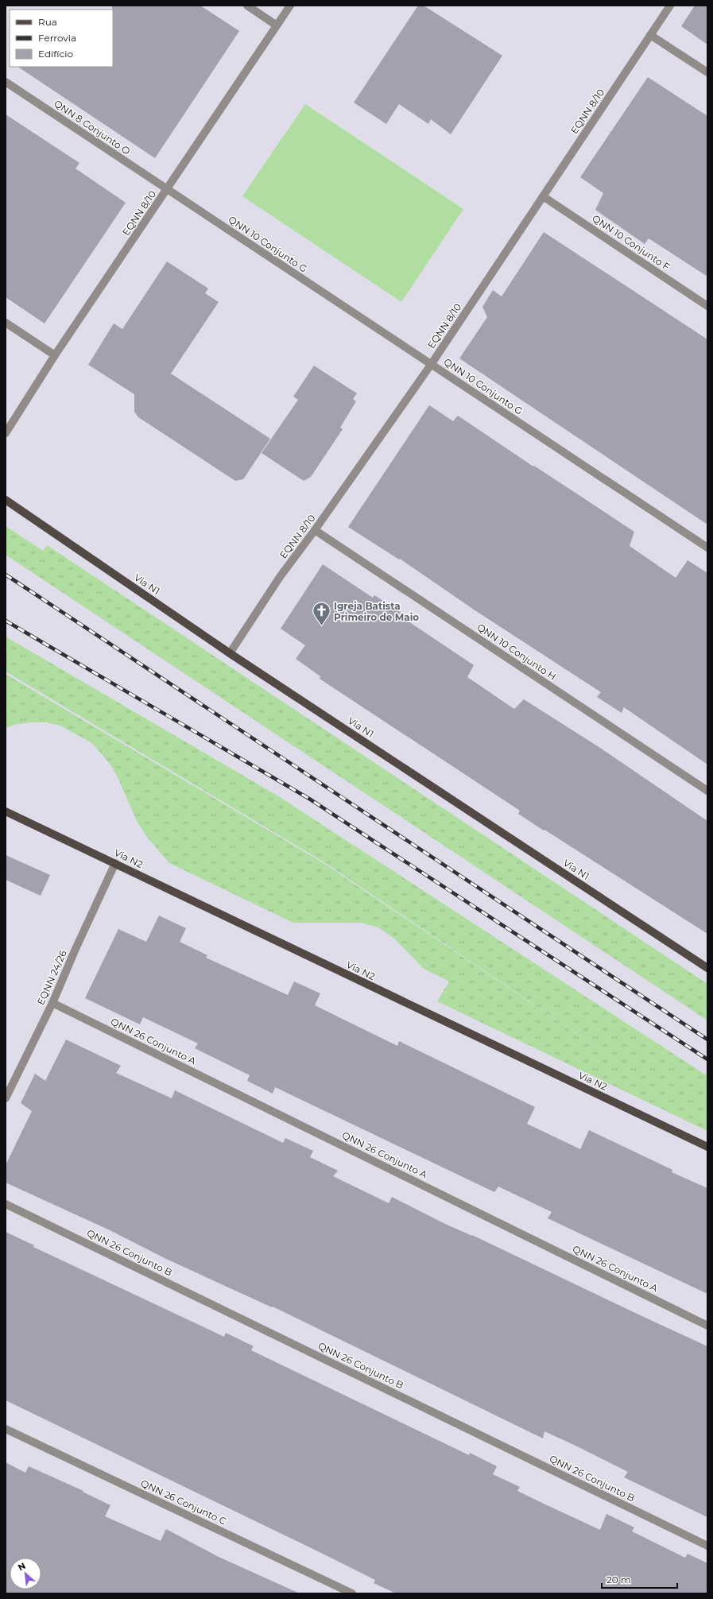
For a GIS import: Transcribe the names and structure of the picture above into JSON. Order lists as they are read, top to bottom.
{
  "streets": {
    "main road": ["Via N1", "Via N2"],
    "street": [
      "EQNN 8/10",
      "QNN 8 Conjunto O",
      "QNN 10 Conjunto F",
      "QNN 10 Conjunto G",
      "QNN 10 Conjunto H",
      "EQNN 24/26",
      "QNN 26 Conjunto A",
      "QNN 26 Conjunto B",
      "QNN 26 Conjunto C"
    ]
  },
  "crossings": [
    ["EQNN 8/10", "QNN 8 Conjunto O"],
    ["EQNN 8/10", "QNN 10 Conjunto F"],
    ["EQNN 8/10", "QNN 10 Conjunto G"],
    ["EQNN 8/10", "Via N1"],
    ["EQNN 8/10", "QNN 10 Conjunto H"],
    ["QNN 8 Conjunto O", "QNN 10 Conjunto G"],
    ["Via N2", "EQNN 24/26"],
    ["EQNN 24/26", "QNN 26 Conjunto A"]
  ],
  "places": {
    "church": ["Igreja Batista Primeiro de Maio"]
  },
  "legend": ["Rua", "Ferrovia", "Edifício"],
  "scale_bar": "20 m",
  "north": "top left"
}
